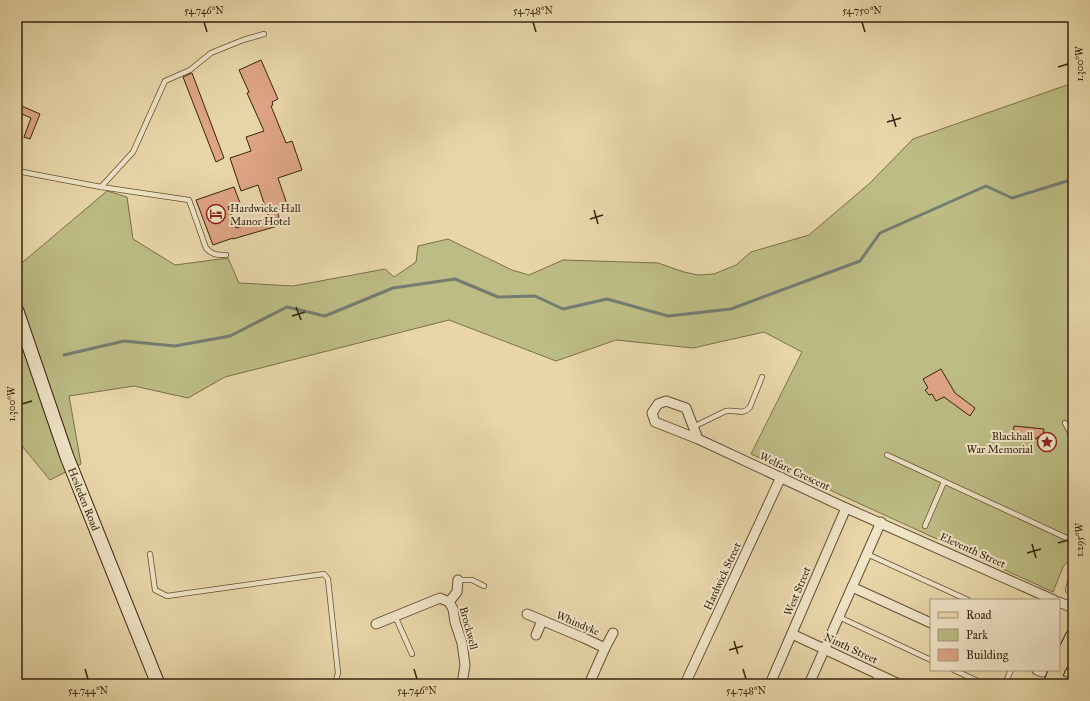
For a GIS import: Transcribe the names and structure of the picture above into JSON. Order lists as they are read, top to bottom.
{
  "streets": {
    "main road": ["Hesleden Road"],
    "street": [
      "Welfare Crescent",
      "Eleventh Street",
      "Hardwick Street",
      "West Street",
      "Whindyke",
      "Brockwell",
      "Ninth Street"
    ]
  },
  "crossings": [
    ["Welfare Crescent", "Eleventh Street"],
    ["Welfare Crescent", "Hardwick Street"],
    ["Welfare Crescent", "West Street"],
    ["West Street", "Ninth Street"]
  ],
  "places": {
    "hotel": ["Hardwicke Hall Manor Hotel"],
    "place": ["Blackhall War Memorial"]
  },
  "legend": ["Road", "Park", "Building"],
  "coordinates": [
    "54.746°N",
    "54.748°N",
    "54.750°N",
    "1.300°W",
    "1.295°W",
    "54.744°N"
  ]
}
